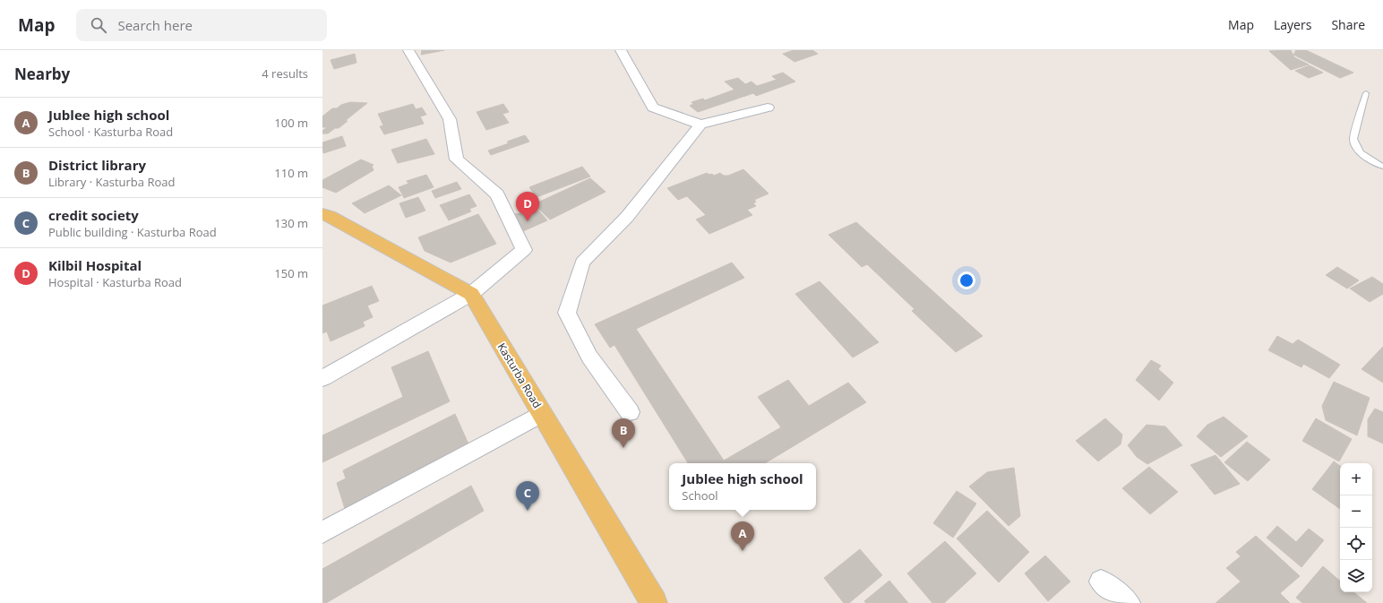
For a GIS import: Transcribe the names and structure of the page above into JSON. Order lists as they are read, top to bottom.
{
  "streets": {
    "main road": ["Kasturba Road"]
  },
  "page": {
    "header": "Map",
    "search": "Search here",
    "nav": ["Map", "Layers", "Share"],
    "heading": ["Nearby", "4 results"],
    "list": [
      {
        "mark": "A",
        "name": "Jublee high school",
        "note": "School · Kasturba Road",
        "value": "100 m"
      },
      {
        "mark": "B",
        "name": "District library",
        "note": "Library · Kasturba Road",
        "value": "110 m"
      },
      {
        "mark": "C",
        "name": "credit society",
        "note": "Public building · Kasturba Road",
        "value": "130 m"
      },
      {
        "mark": "D",
        "name": "Kilbil Hospital",
        "note": "Hospital · Kasturba Road",
        "value": "150 m"
      }
    ],
    "pins": [
      "D",
      "B",
      "C",
      "A"
    ],
    "map_buttons": ["+", "−"],
    "popup": ["Jublee high school", "School"]
  }
}
